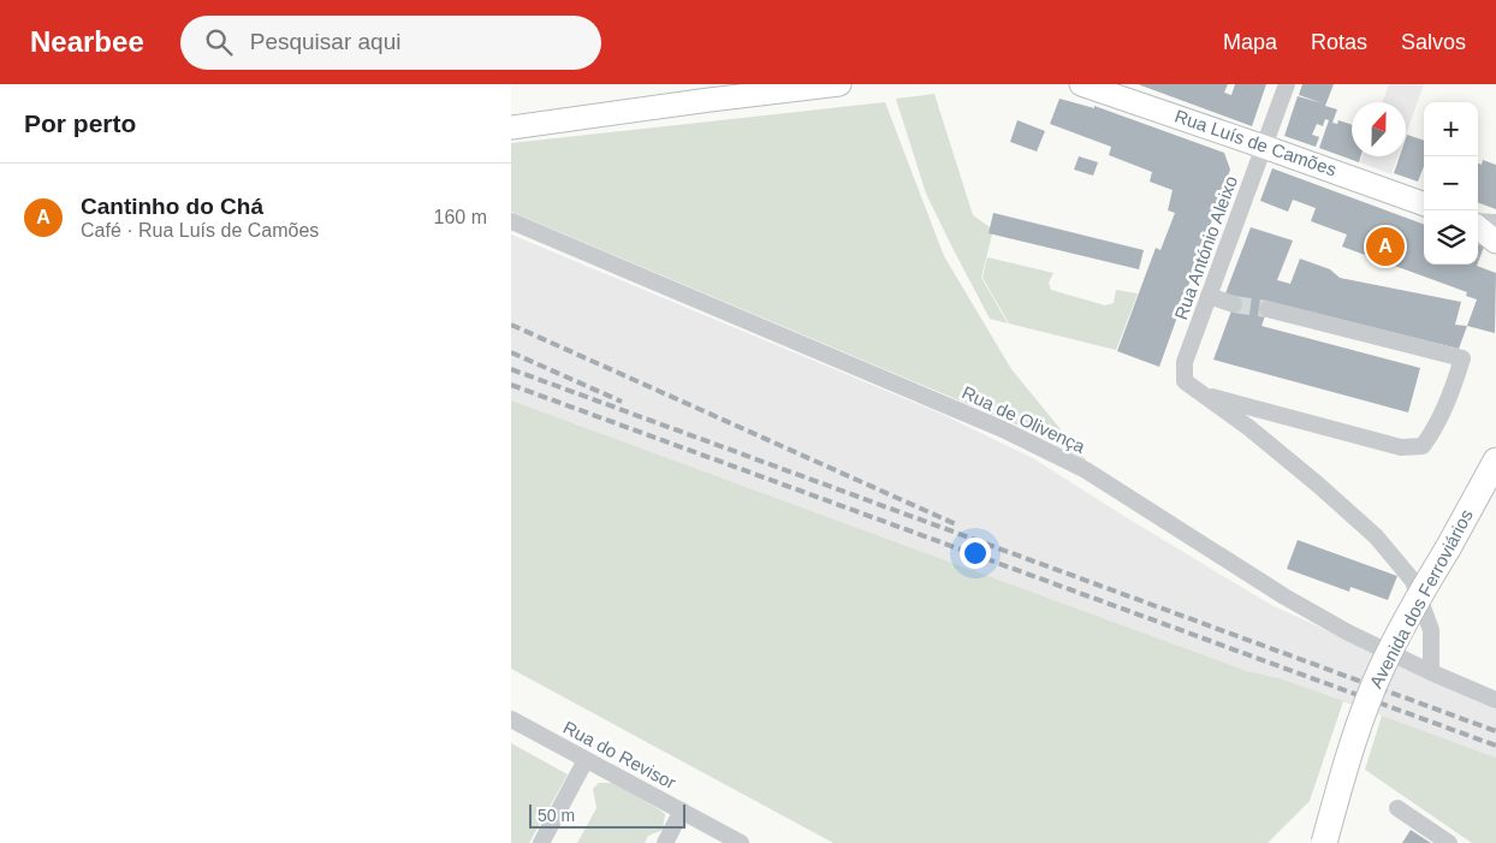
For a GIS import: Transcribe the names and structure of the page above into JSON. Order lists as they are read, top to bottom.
{
  "streets": {
    "main road": ["Rua Luís de Camões", "Avenida dos Ferroviários"],
    "street": ["Rua António Aleixo", "Rua de Olivença", "Rua do Revisor"]
  },
  "crossings": [
    ["Rua Luís de Camões", "Rua António Aleixo"]
  ],
  "scale_bar": "50 m",
  "north": "top",
  "page": {
    "header": "Nearbee",
    "search": "Pesquisar aqui",
    "nav": ["Mapa", "Rotas", "Salvos"],
    "heading": "Por perto",
    "map_buttons": ["+", "−"],
    "list": [
      {
        "mark": "A",
        "name": "Cantinho do Chá",
        "note": "Café · Rua Luís de Camões",
        "value": "160 m"
      }
    ],
    "pins": "A",
    "scale": "50 m"
  }
}
